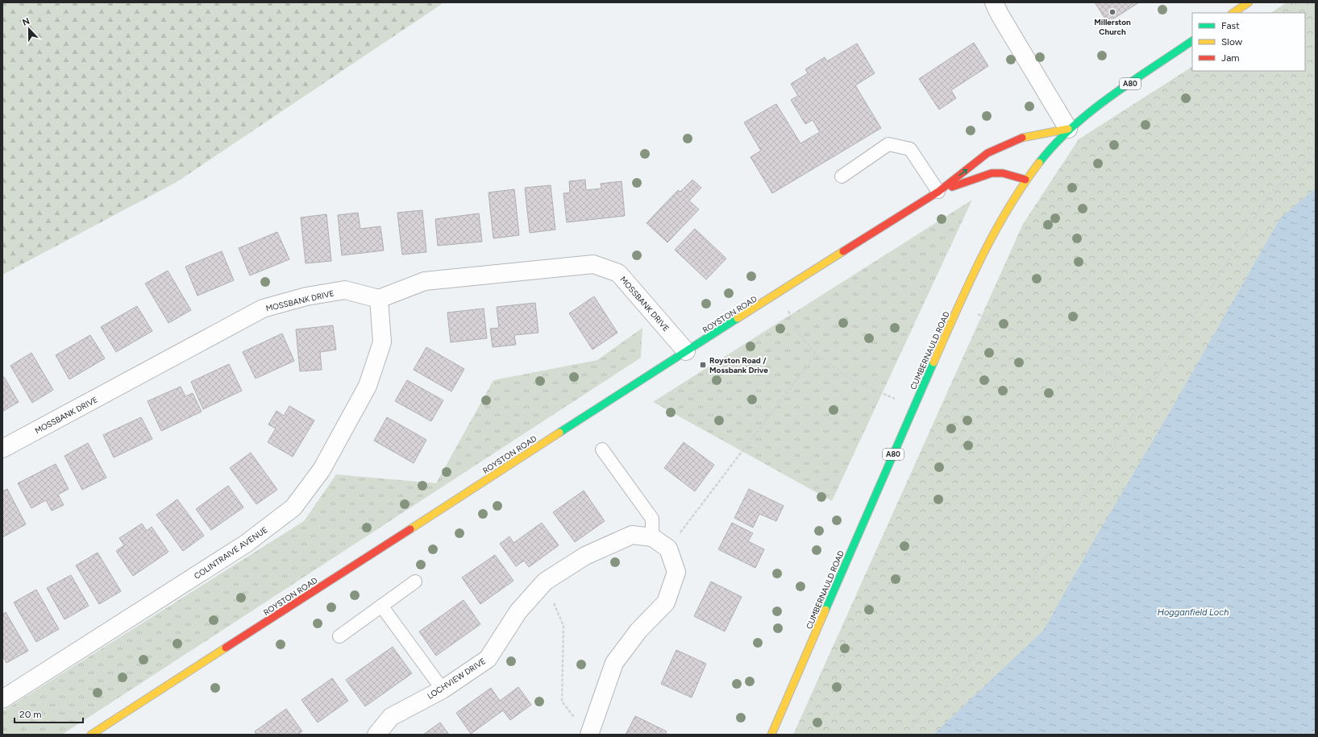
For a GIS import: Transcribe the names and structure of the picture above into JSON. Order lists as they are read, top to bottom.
{
  "streets": {
    "street": [
      "A80",
      "MOSSBANK DRIVE",
      "ROYSTON ROAD",
      "CUMBERNAULD ROAD",
      "COLINTRAIVE AVENUE",
      "LOCHVIEW DRIVE"
    ]
  },
  "crossings": [
    ["MOSSBANK DRIVE", "ROYSTON ROAD"],
    ["MOSSBANK DRIVE", "COLINTRAIVE AVENUE"],
    ["ROYSTON ROAD", "CUMBERNAULD ROAD"]
  ],
  "water": ["Hogganfield Loch"],
  "places": {
    "other": ["Millerston Church"],
    "transit": ["Royston Road / Mossbank Drive"]
  },
  "legend": ["Fast", "Slow", "Jam"],
  "scale_bar": "20 m",
  "north": "top"
}
